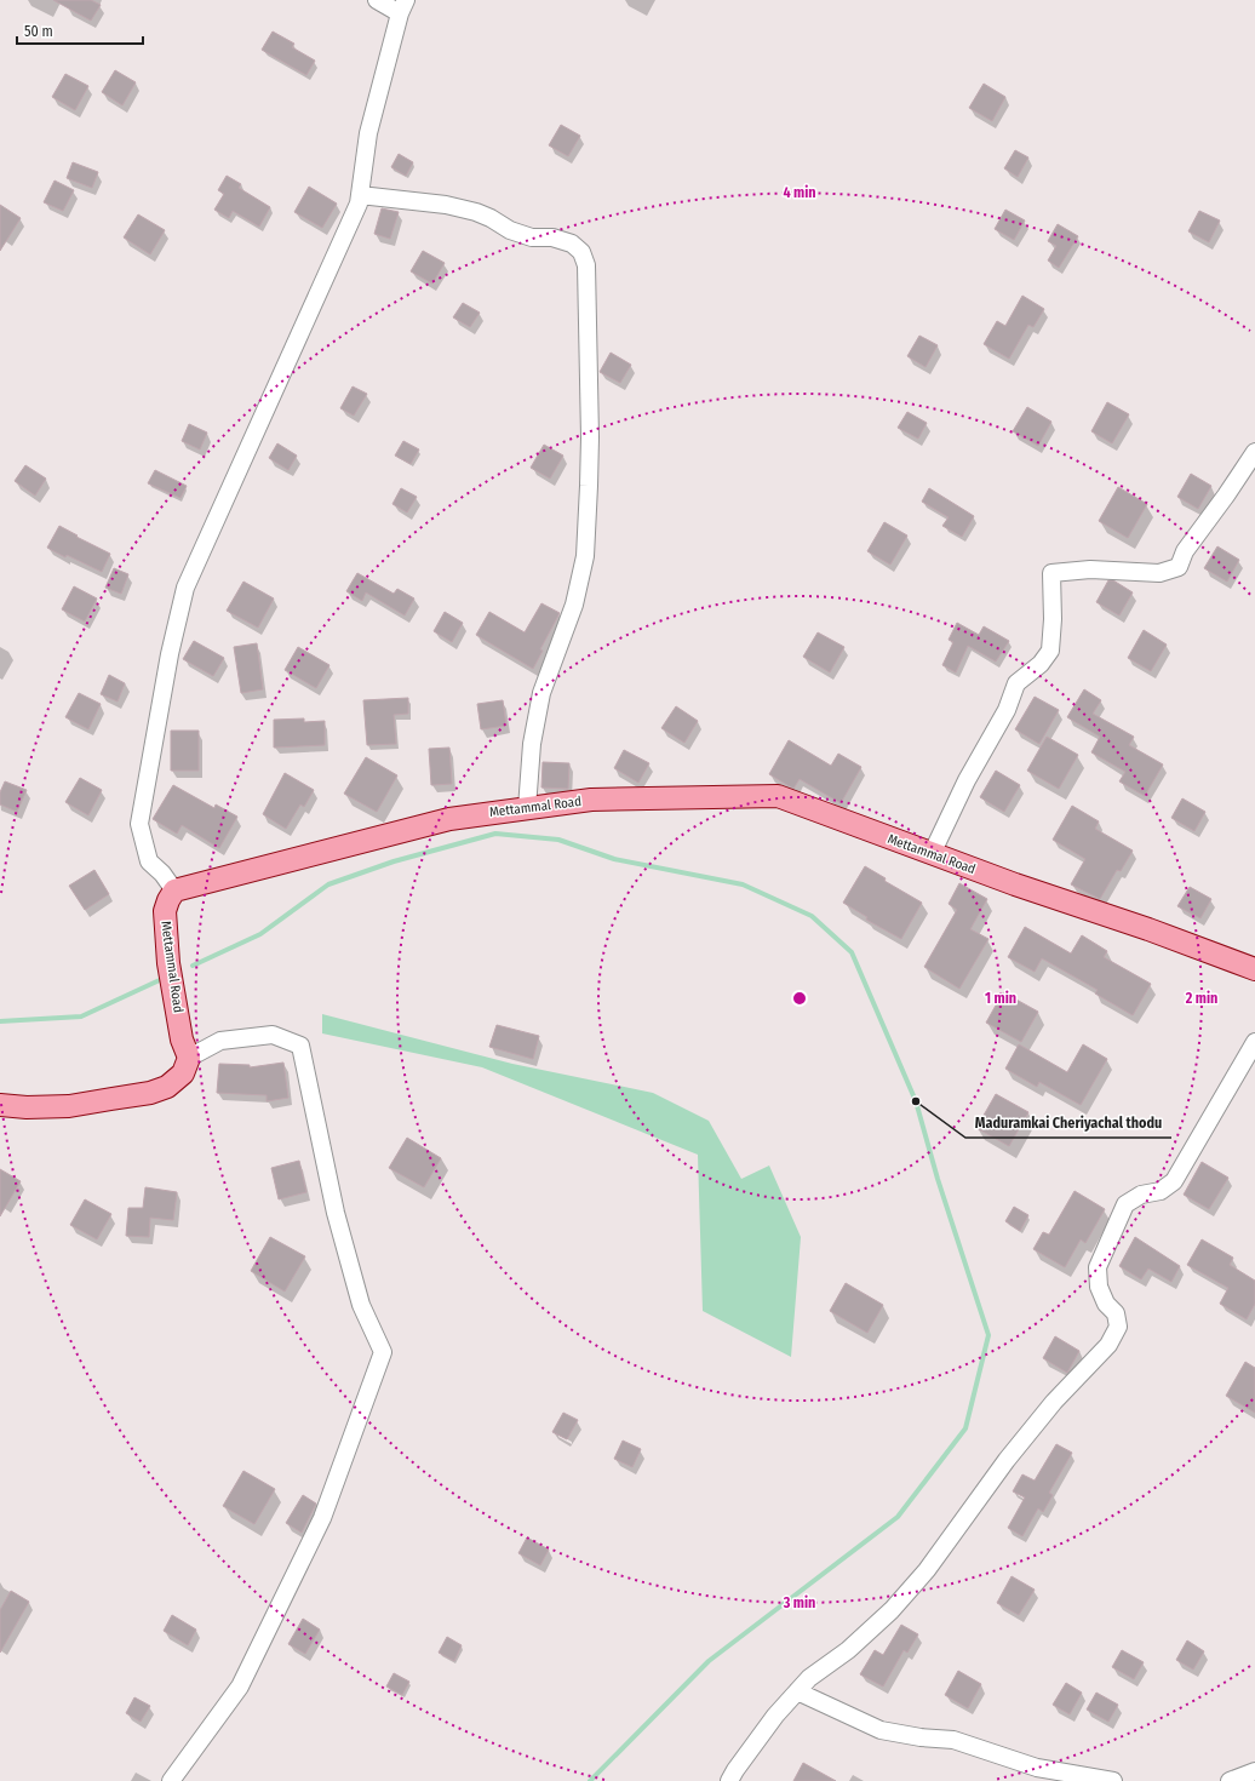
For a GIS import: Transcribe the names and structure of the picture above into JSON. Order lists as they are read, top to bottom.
{
  "streets": {
    "main road": ["Mettammal Road"]
  },
  "places": ["Maduramkai Cheriyachal thodu"],
  "scale_bar": "50 m",
  "rings": [
    "4 min",
    "1 min",
    "2 min",
    "3 min"
  ]
}
